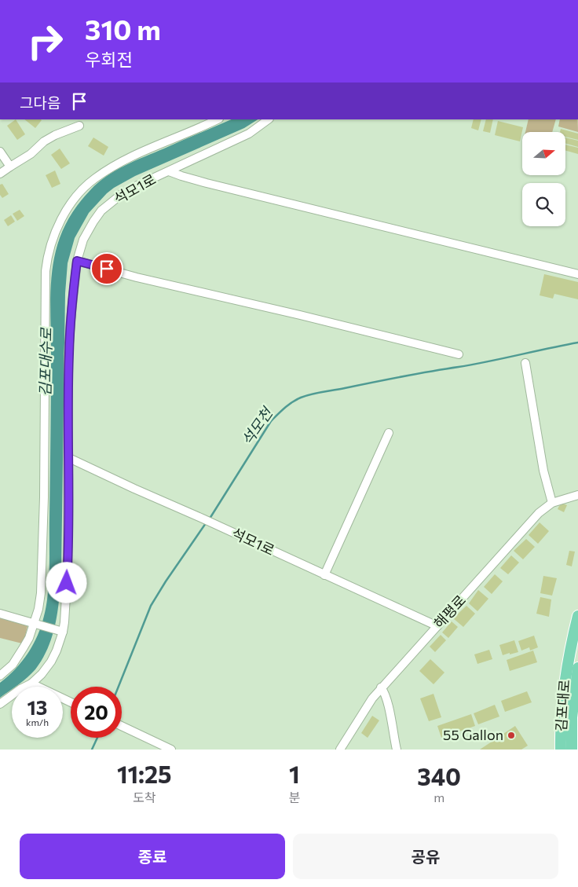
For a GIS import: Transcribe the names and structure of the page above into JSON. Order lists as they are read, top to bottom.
{
  "streets": {
    "main road": ["김포대로"],
    "lane": ["석모1로", "해평로"]
  },
  "crossings": [
    ["석모1로", "해평로"]
  ],
  "water": ["김포대수로", "석모천"],
  "places": ["55 Gallon"],
  "north": "right",
  "page": {
    "turn": ["310 m", "우회전"],
    "then": "그다음",
    "speed": "13 km/h",
    "limit": "20",
    "eta": [
      "11:25",
      "도착",
      "1",
      "분",
      "340",
      "m"
    ],
    "buttons": ["종료", "공유"]
  }
}
